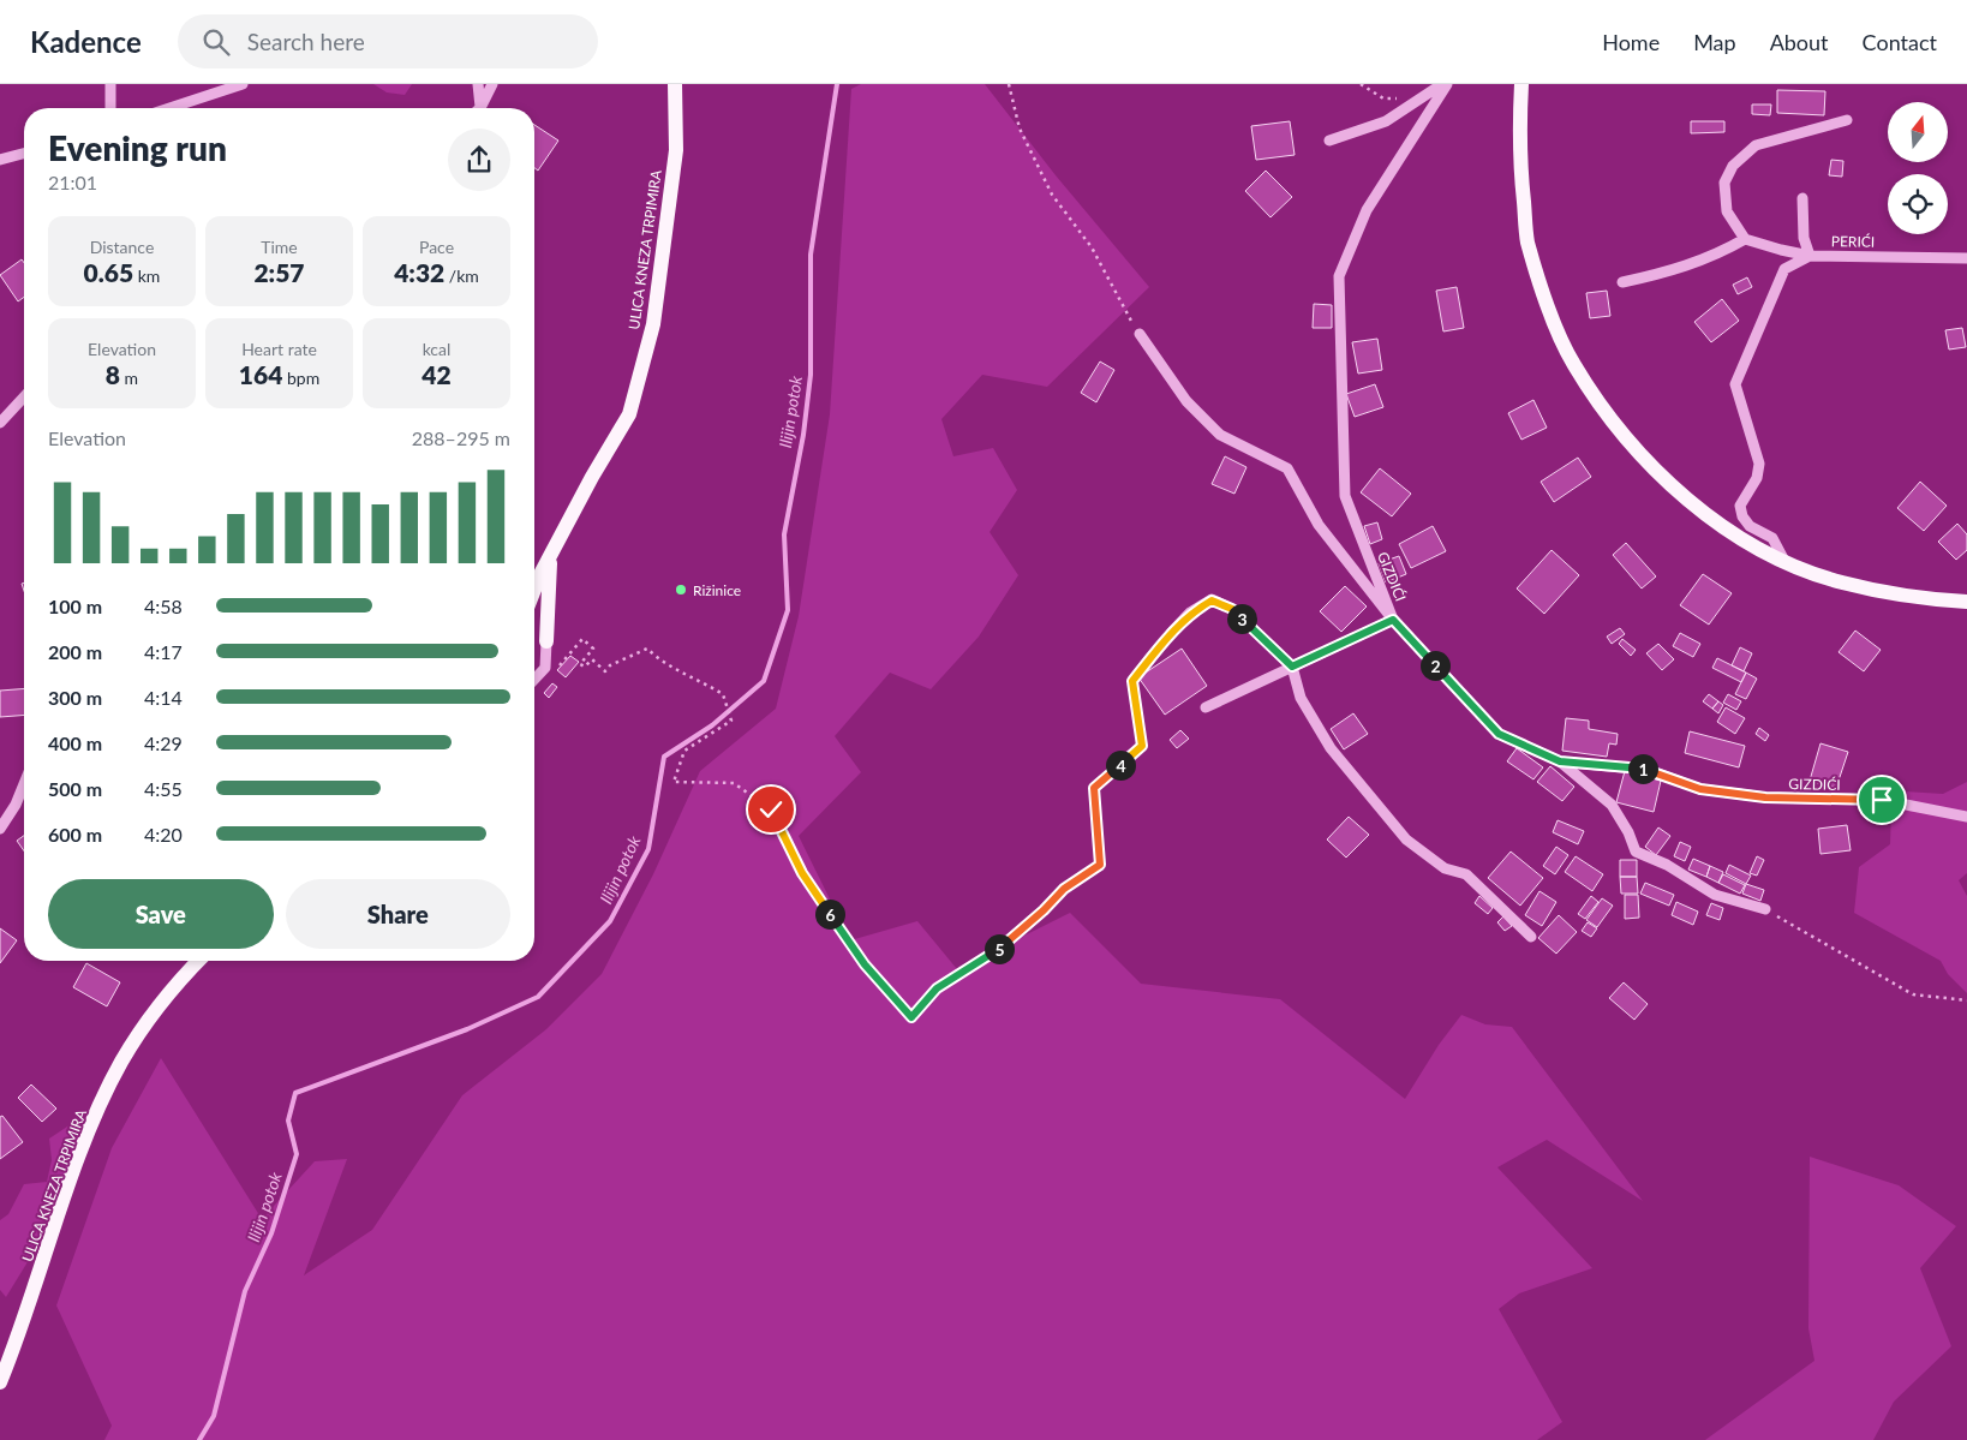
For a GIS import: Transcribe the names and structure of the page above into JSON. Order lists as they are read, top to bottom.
{
  "streets": {
    "main road": ["ULICA KNEZA TRPIMIRA"],
    "street": ["PERIĆI", "GIZDIĆI"]
  },
  "water": ["Ilijin potok"],
  "places": ["Rižinice"],
  "north": "top",
  "page": {
    "header": "Kadence",
    "search": "Search here",
    "nav": [
      "Home",
      "Map",
      "About",
      "Contact"
    ],
    "heading": ["Evening run", "21:01"],
    "stats": [
      ["Distance", "0.65 km"],
      ["Time", "2:57"],
      ["Pace", "4:32 /km"],
      ["Elevation", "8 m"],
      ["Heart rate", "164 bpm"],
      ["kcal", "42"]
    ],
    "chart": ["Elevation", "288–295 m"],
    "list": [
      {
        "name": "100 m",
        "note": "4:58"
      },
      {
        "name": "200 m",
        "note": "4:17"
      },
      {
        "name": "300 m",
        "note": "4:14"
      },
      {
        "name": "400 m",
        "note": "4:29"
      },
      {
        "name": "500 m",
        "note": "4:55"
      },
      {
        "name": "600 m",
        "note": "4:20"
      }
    ],
    "pins": [
      "3",
      "2",
      "4",
      "1",
      "6",
      "5"
    ],
    "buttons": ["Save", "Share"]
  }
}
